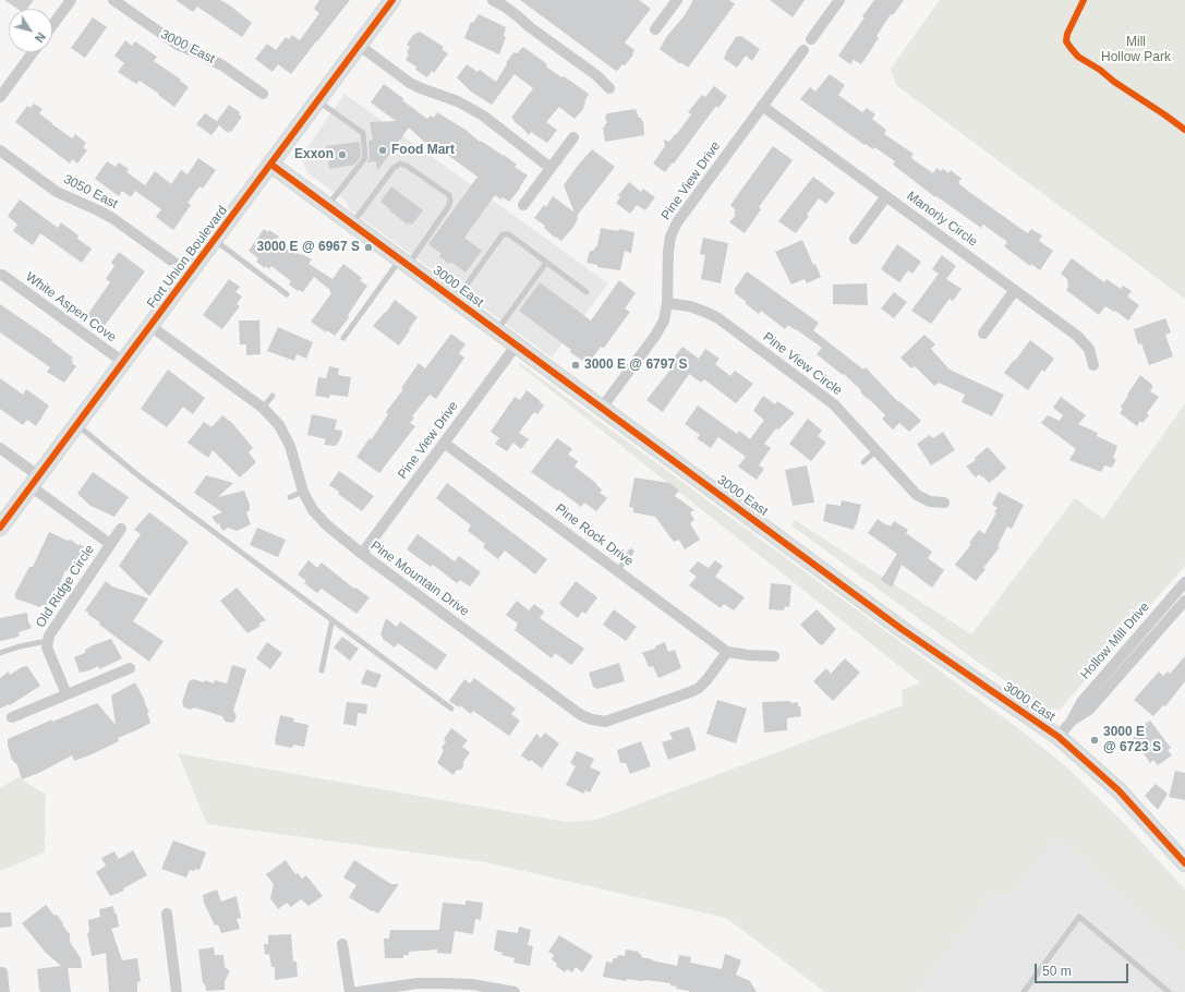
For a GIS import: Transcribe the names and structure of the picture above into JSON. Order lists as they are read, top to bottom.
{
  "streets": {
    "main road": ["3000 East", "Fort Union Boulevard"],
    "street": [
      "Pine View Drive",
      "3050 East",
      "Manorly Circle",
      "White Aspen Cove",
      "Pine View Circle",
      "Pine Rock Drive",
      "Pine Mountain Drive",
      "Old Ridge Circle",
      "Hollow Mill Drive"
    ]
  },
  "crossings": [
    ["3000 East", "Pine View Drive"],
    ["3000 East", "Fort Union Boulevard"],
    ["3000 East", "Hollow Mill Drive"],
    ["Pine View Drive", "Manorly Circle"],
    ["Pine View Drive", "Pine View Circle"],
    ["Pine View Drive", "Pine Rock Drive"],
    ["Pine View Drive", "Pine Mountain Drive"],
    ["3050 East", "Fort Union Boulevard"],
    ["Fort Union Boulevard", "White Aspen Cove"],
    ["Fort Union Boulevard", "Pine Mountain Drive"],
    ["Fort Union Boulevard", "Old Ridge Circle"],
    ["Pine Rock Drive", "Pine Mountain Drive"]
  ],
  "parks": ["Mill Hollow Park"],
  "places": [
    "Food Mart",
    "Exxon",
    "3000 E @ 6967 S",
    "3000 E @ 6797 S",
    "3000 E @ 6723 S"
  ],
  "scale_bar": "50 m",
  "north": "bottom right"
}
